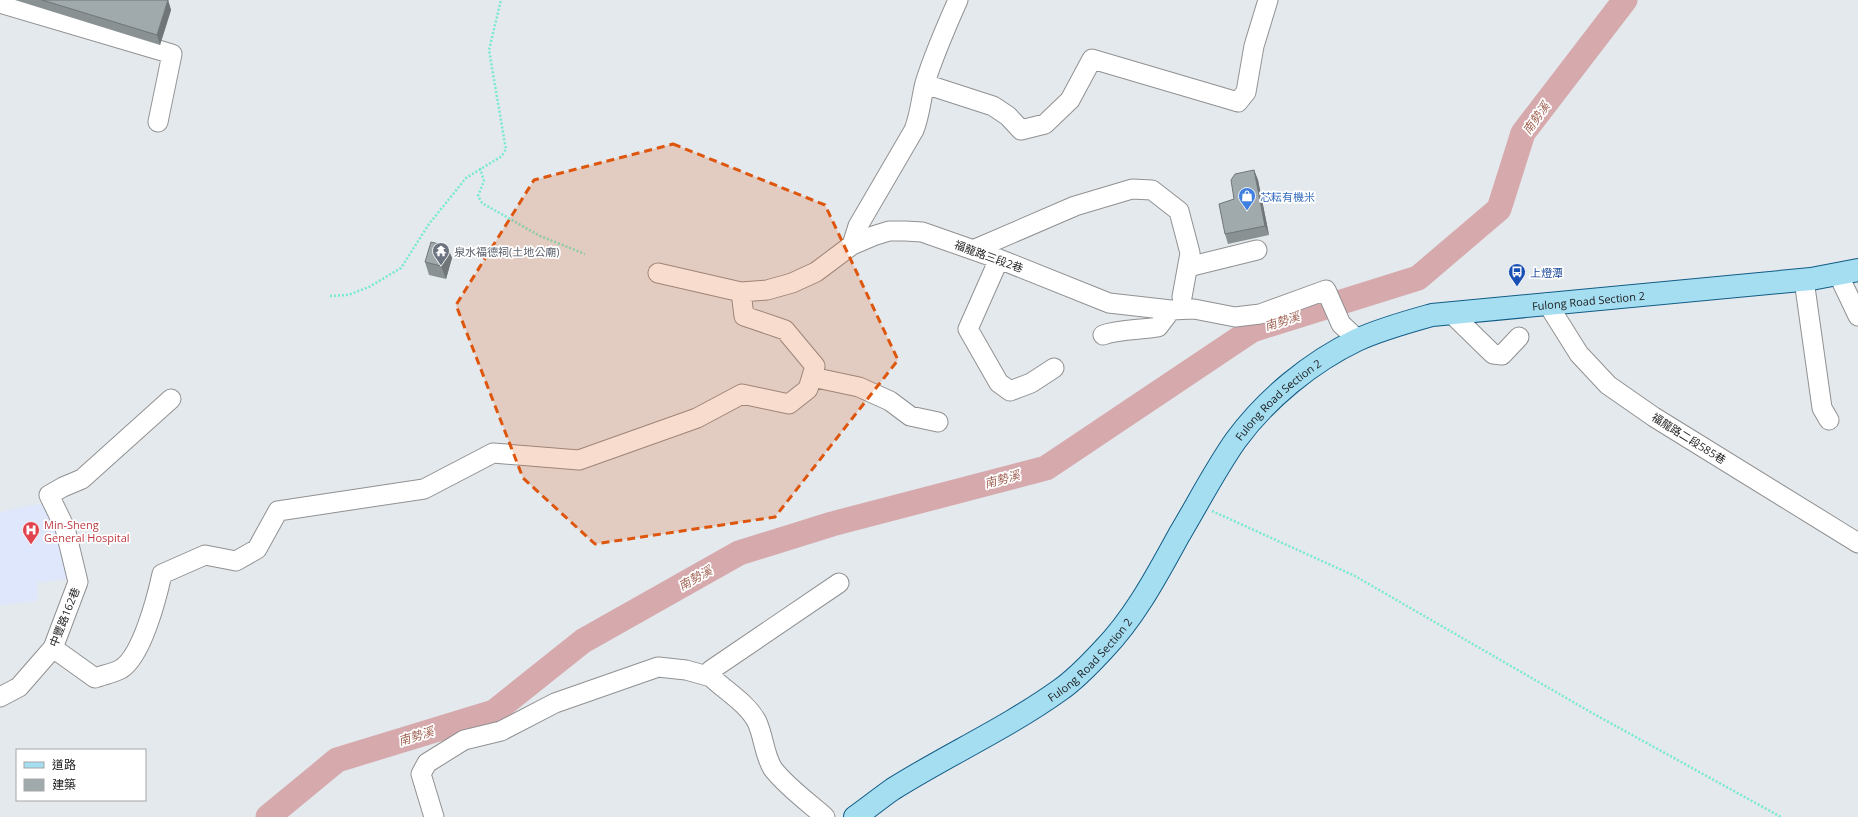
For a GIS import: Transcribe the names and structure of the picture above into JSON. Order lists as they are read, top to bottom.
{
  "streets": {
    "main road": ["Fulong Road Section 2"],
    "street": ["福龍路三段2巷", "福龍路二段585巷", "中豐路162巷"]
  },
  "crossings": [
    ["福龍路三段2巷", "Fulong Road Section 2"],
    ["Fulong Road Section 2", "福龍路二段585巷"]
  ],
  "water": ["南勢溪"],
  "places": {
    "shop": ["芯耘有機米"],
    "temple": ["泉水福德祠(土地公廟)"],
    "bus stop": ["上燈潭"],
    "hospital": ["Min-Sheng General Hospital"]
  },
  "legend": ["道路", "建築"]
}
